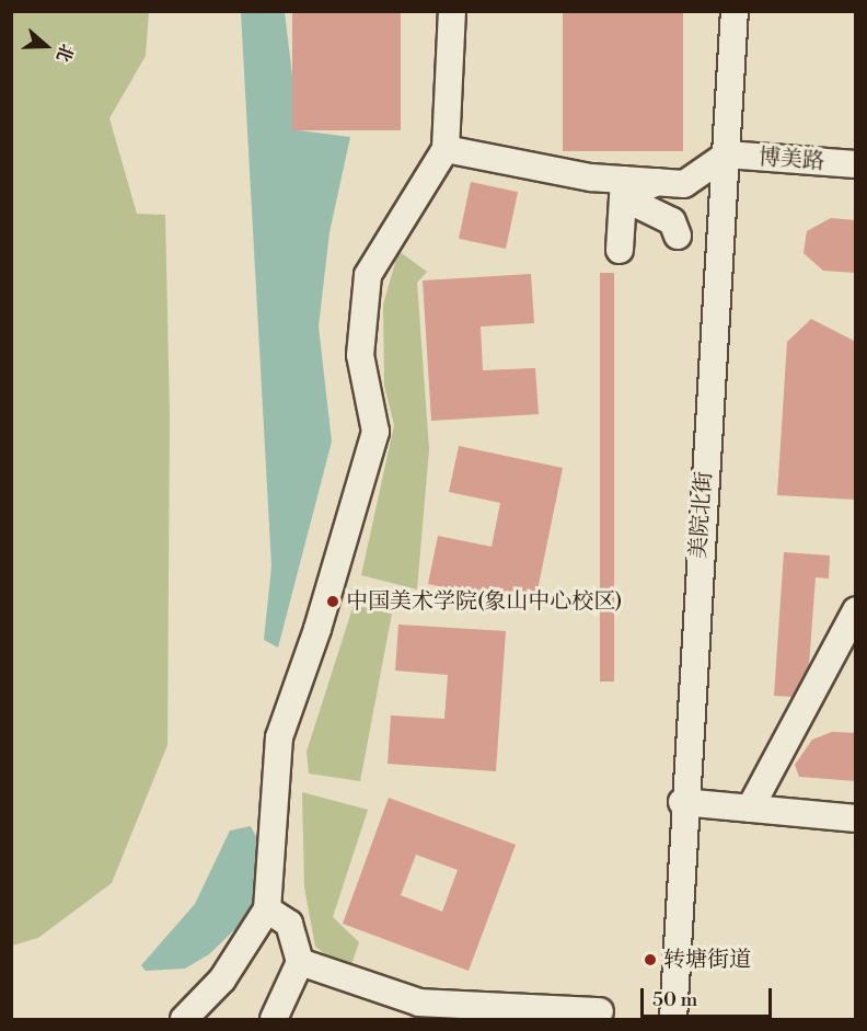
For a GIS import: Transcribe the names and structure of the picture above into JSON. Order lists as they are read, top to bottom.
{
  "streets": {
    "street": ["博美路", "美院北街"]
  },
  "crossings": [
    ["博美路", "美院北街"]
  ],
  "places": ["中国美术学院(象山中心校区)", "转塘街道"],
  "scale_bar": "50 m",
  "north": "right"
}
